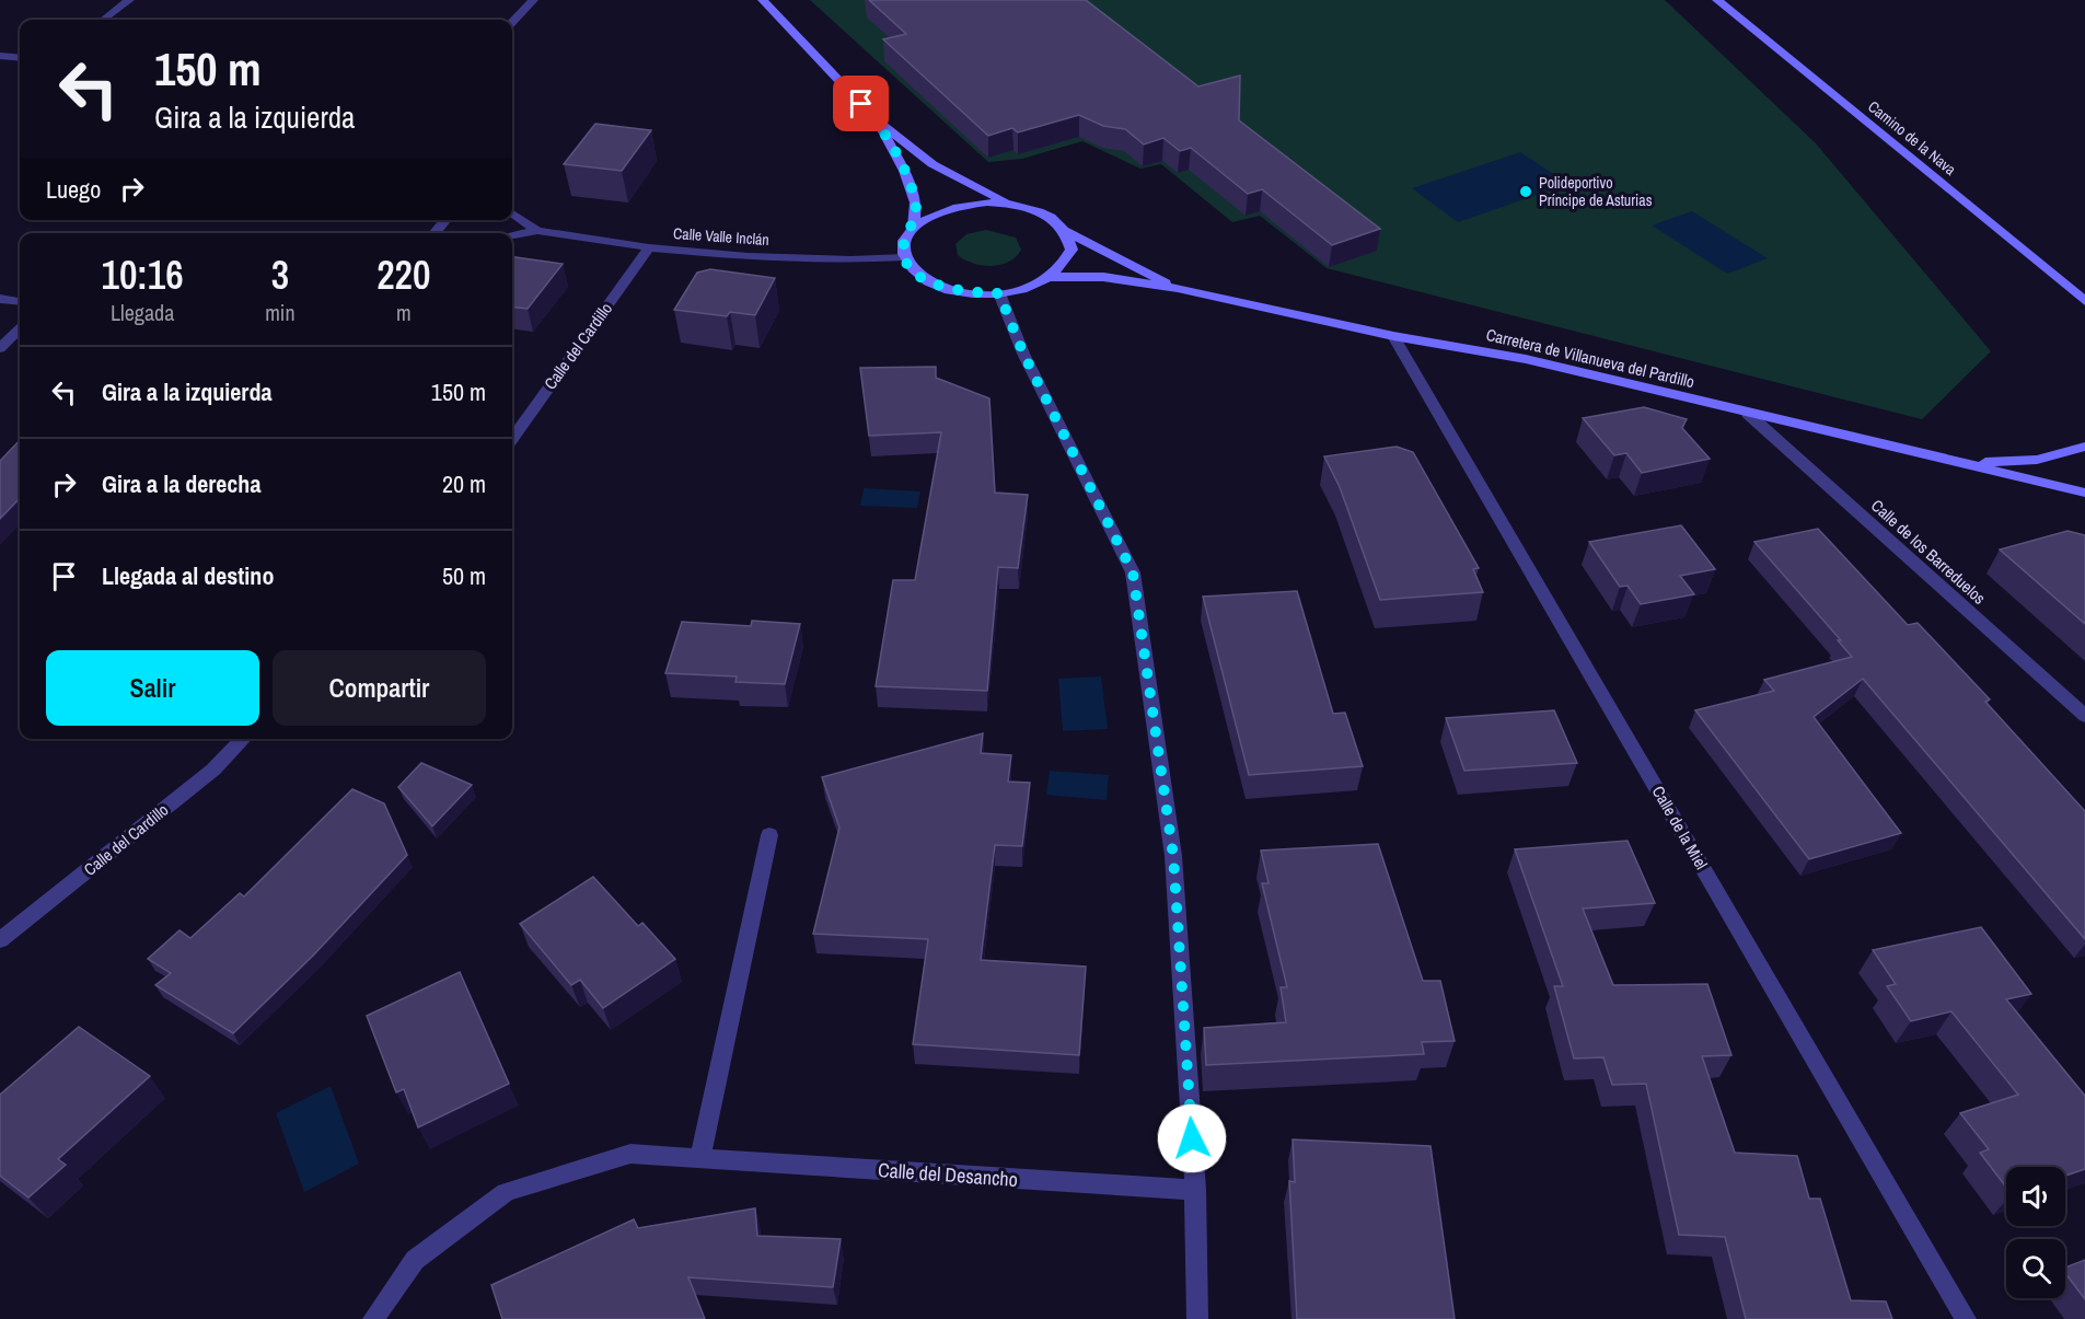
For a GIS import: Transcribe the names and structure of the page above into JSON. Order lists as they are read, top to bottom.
{
  "streets": {
    "street": [
      "Camino de la Nava",
      "Calle Valle Inclán",
      "Calle del Cardillo",
      "Carretera de Villanueva del Pardillo",
      "Calle de los Barreduelos",
      "Calle de la Miel",
      "Calle del Desancho"
    ]
  },
  "crossings": [
    ["Calle Valle Inclán", "Calle del Cardillo"],
    ["Calle Valle Inclán", "Carretera de Villanueva del Pardillo"],
    ["Carretera de Villanueva del Pardillo", "Calle de los Barreduelos"],
    ["Carretera de Villanueva del Pardillo", "Calle de la Miel"]
  ],
  "places": ["Polideportivo Príncipe de Asturias"],
  "page": {
    "turn": ["150 m", "Gira a la izquierda"],
    "then": "Luego",
    "eta": [
      "10:16",
      "Llegada",
      "3",
      "min",
      "220",
      "m"
    ],
    "list": [
      {
        "name": "Gira a la izquierda",
        "value": "150 m"
      },
      {
        "name": "Gira a la derecha",
        "value": "20 m"
      },
      {
        "name": "Llegada al destino",
        "value": "50 m"
      }
    ],
    "buttons": ["Salir", "Compartir"]
  }
}
